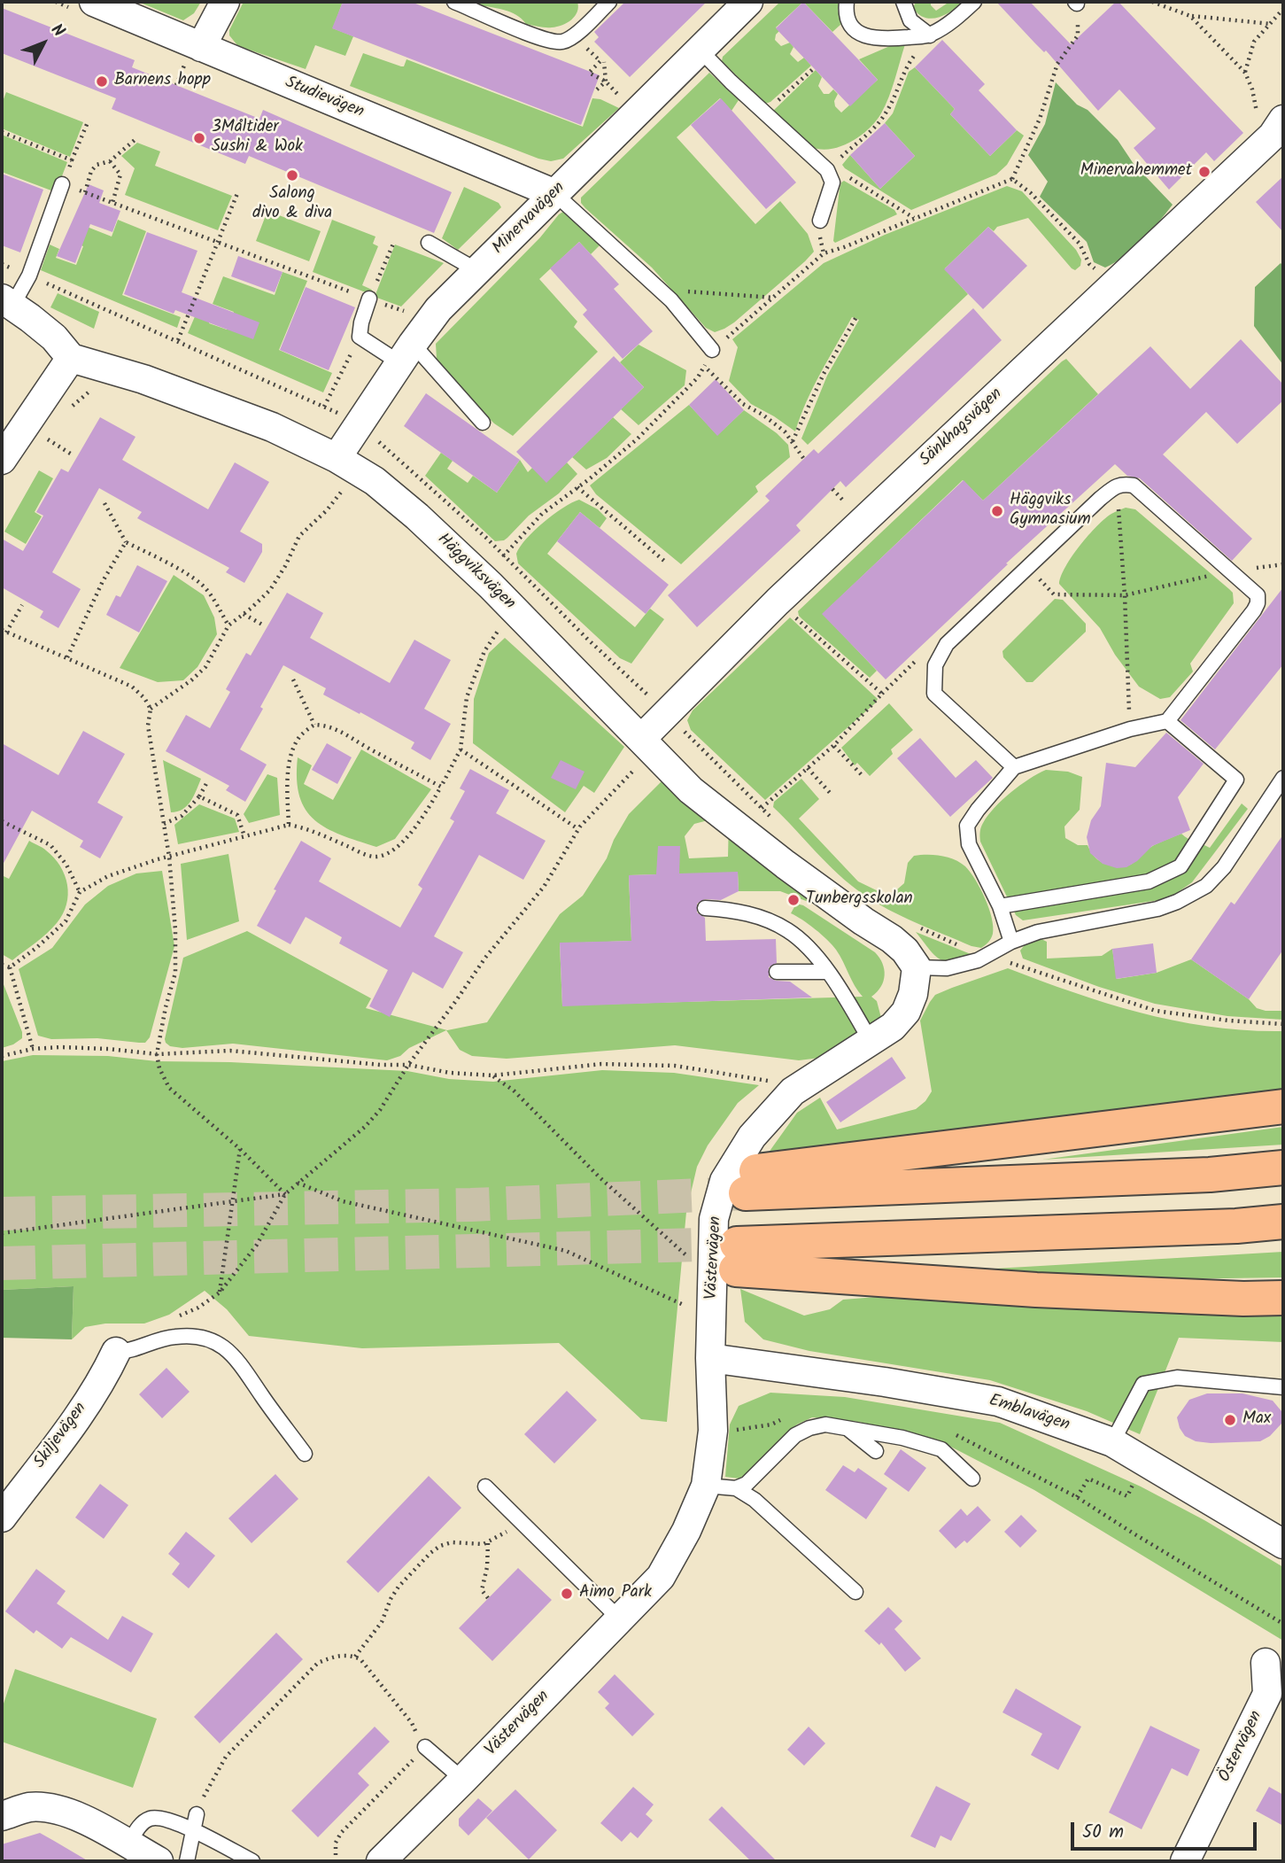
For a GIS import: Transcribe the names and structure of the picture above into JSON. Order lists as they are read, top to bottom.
{
  "streets": {
    "street": [
      "Studievägen",
      "Minervavägen",
      "Sänkhagsvägen",
      "Häggviksvägen",
      "Västervägen",
      "Emblavägen",
      "Skiljevägen",
      "Östervägen"
    ]
  },
  "crossings": [
    ["Studievägen", "Minervavägen"],
    ["Minervavägen", "Häggviksvägen"],
    ["Sänkhagsvägen", "Häggviksvägen"],
    ["Häggviksvägen", "Västervägen"],
    ["Västervägen", "Emblavägen"]
  ],
  "places": [
    "Barnens hopp",
    "3Måltider Sushi & Wok",
    "Minervahemmet",
    "Salong divo & diva",
    "Häggviks Gymnasium",
    "Tunbergsskolan",
    "Max",
    "Aimo Park"
  ],
  "scale_bar": "50 m",
  "north": "top right"
}
